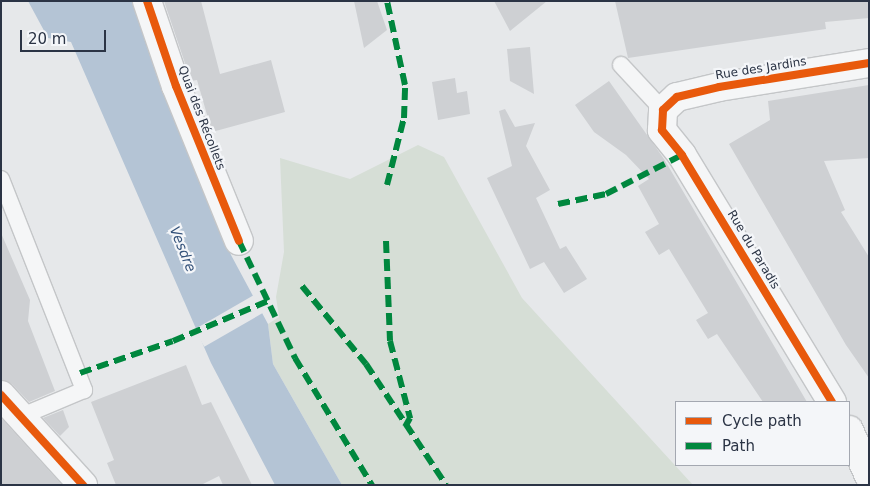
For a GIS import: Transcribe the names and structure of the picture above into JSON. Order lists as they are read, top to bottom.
{
  "streets": {
    "street": ["Rue des Jardins", "Quai des Récollets", "Rue du Paradis"]
  },
  "crossings": [
    ["Rue des Jardins", "Rue du Paradis"]
  ],
  "water": ["Vesdre"],
  "legend": ["Cycle path", "Path"],
  "scale_bar": "20 m"
}
